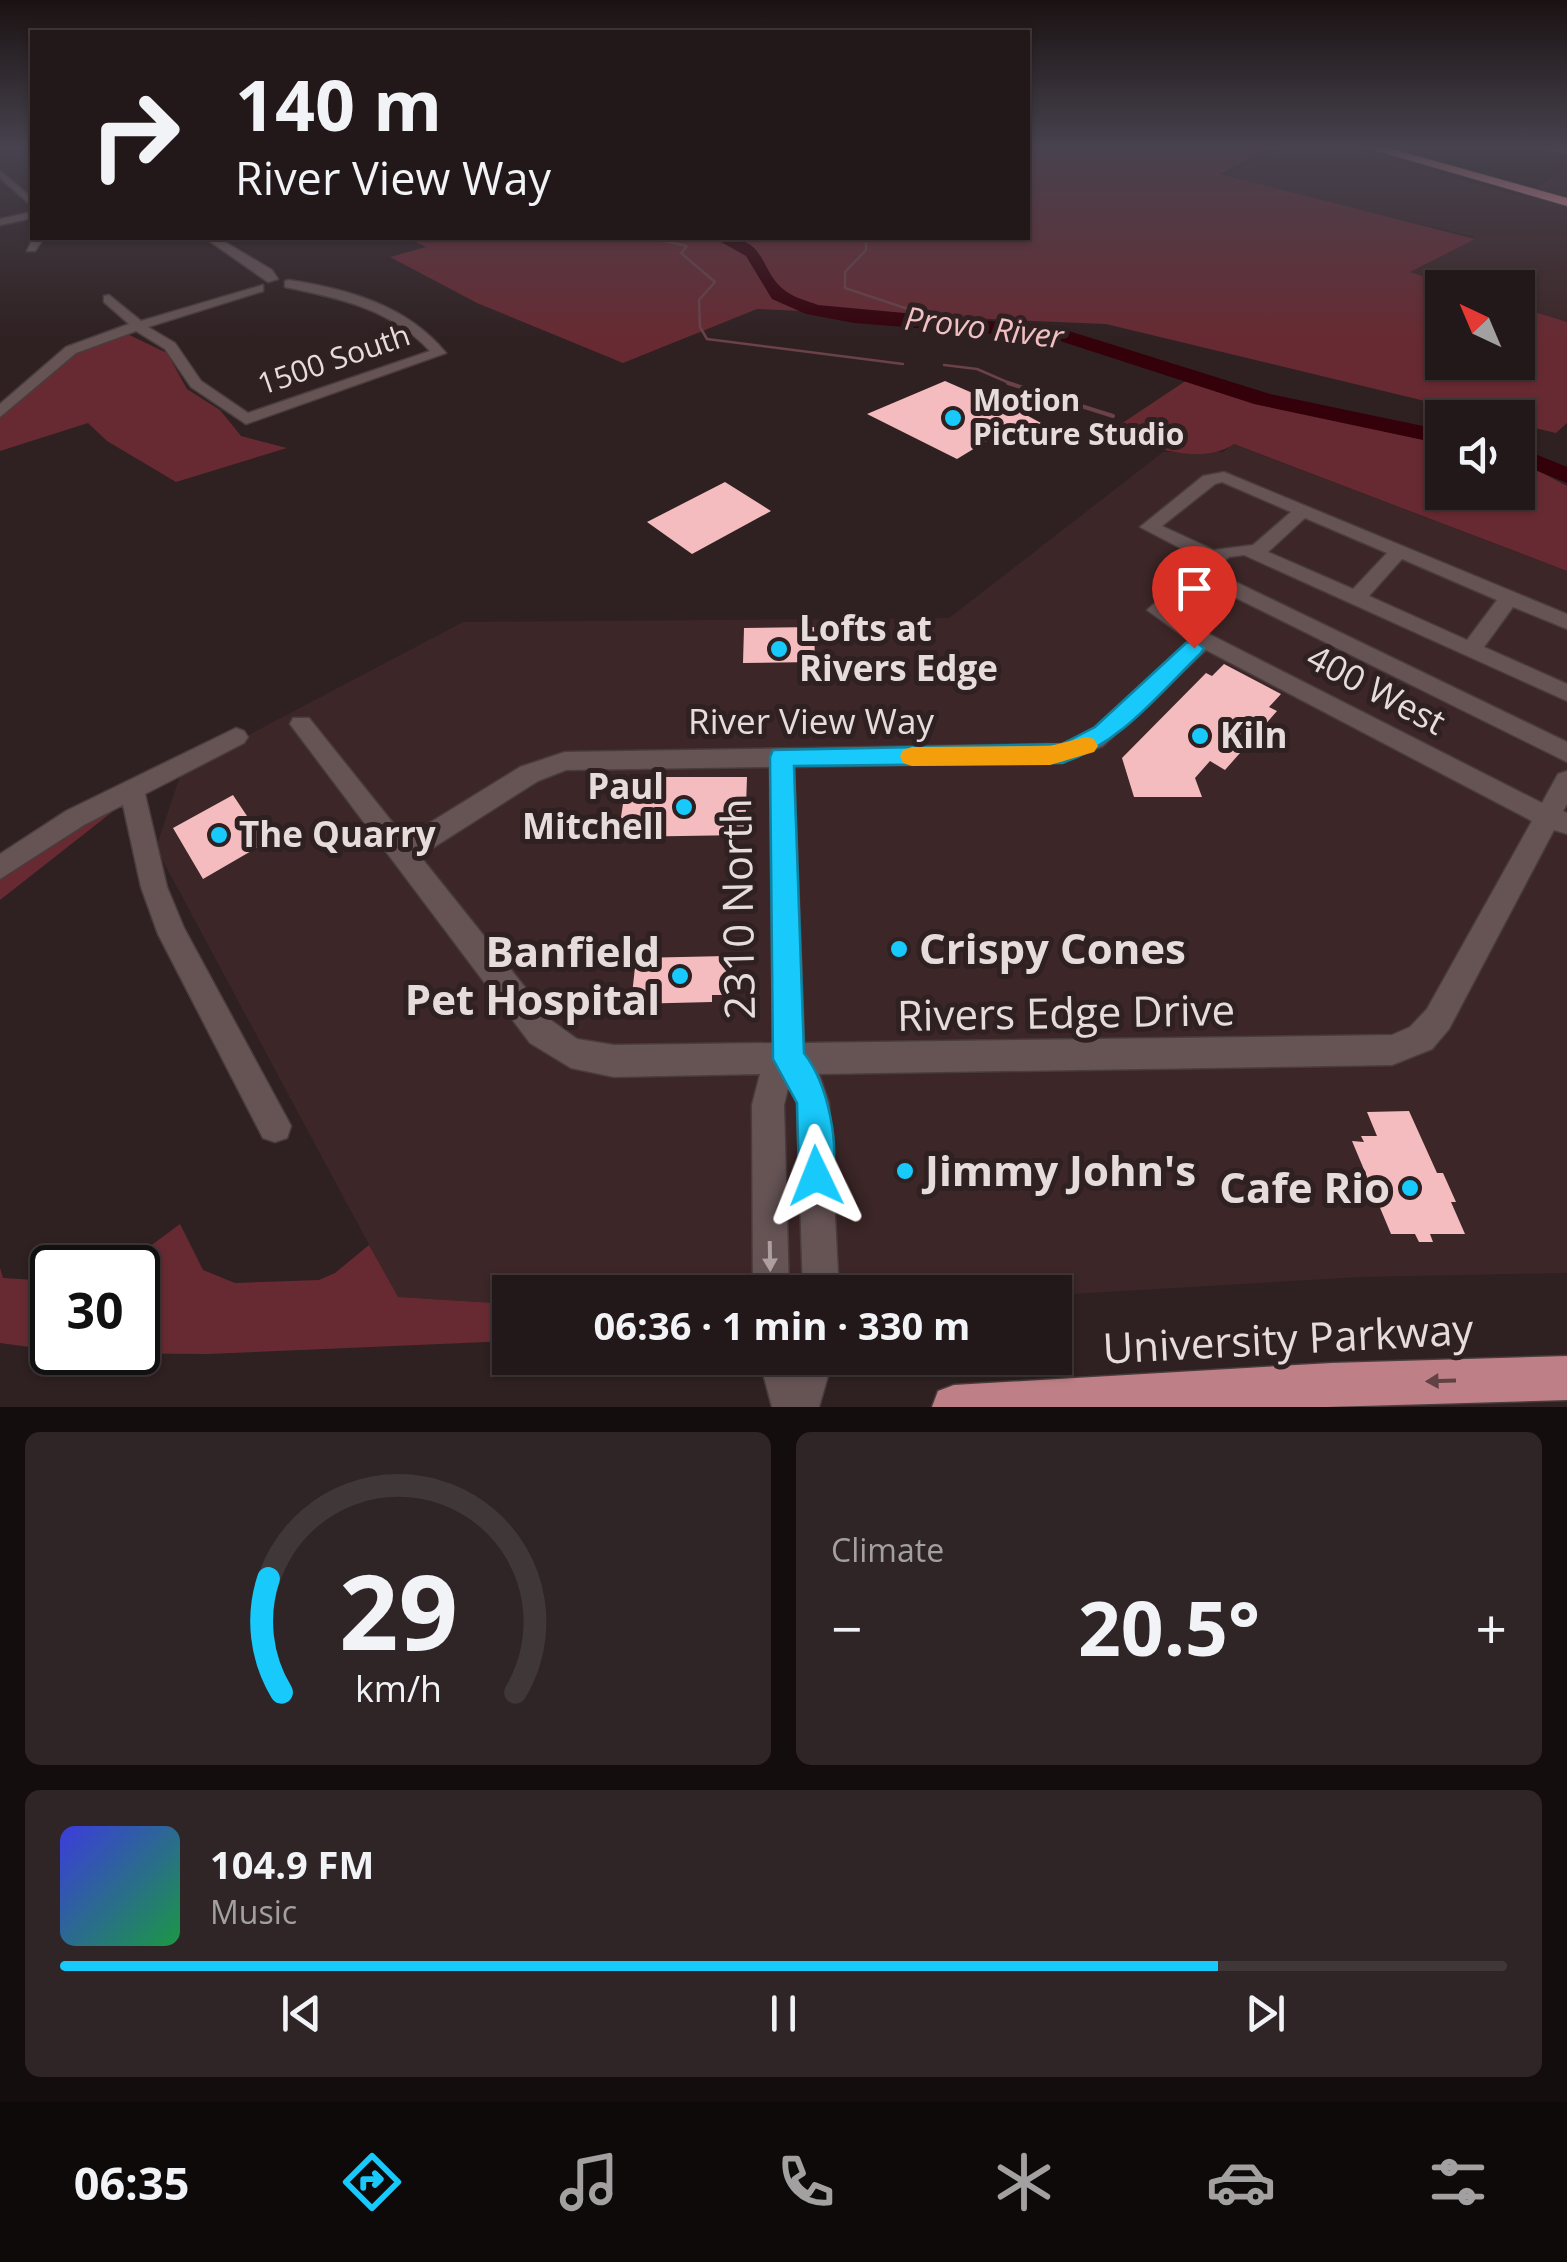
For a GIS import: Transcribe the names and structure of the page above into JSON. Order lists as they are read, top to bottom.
{
  "streets": {
    "main road": ["University Parkway"],
    "street": [
      "1500 South",
      "400 West",
      "River View Way",
      "2310 North",
      "Rivers Edge Drive"
    ]
  },
  "crossings": [
    ["400 West", "River View Way"],
    ["400 West", "Rivers Edge Drive"],
    ["River View Way", "2310 North"],
    ["River View Way", "Rivers Edge Drive"],
    ["2310 North", "Rivers Edge Drive"]
  ],
  "one_way": ["University Parkway"],
  "water": ["Provo River"],
  "places": [
    "Motion Picture Studio",
    "Lofts at Rivers Edge",
    "Kiln",
    "Paul Mitchell",
    "The Quarry",
    "Crispy Cones",
    "Banfield Pet Hospital",
    "Jimmy John's",
    "Cafe Rio"
  ],
  "north": "top left",
  "page": {
    "turn": ["140 m", "River View Way"],
    "limit": "30",
    "trip": "06:36 · 1 min · 330 m",
    "tile": "Climate",
    "heat": ["−", "20.5°", "+"],
    "song": ["104.9 FM", "Music"],
    "tabs": "06:35",
    "gauge": ["29", "km/h"]
  }
}
